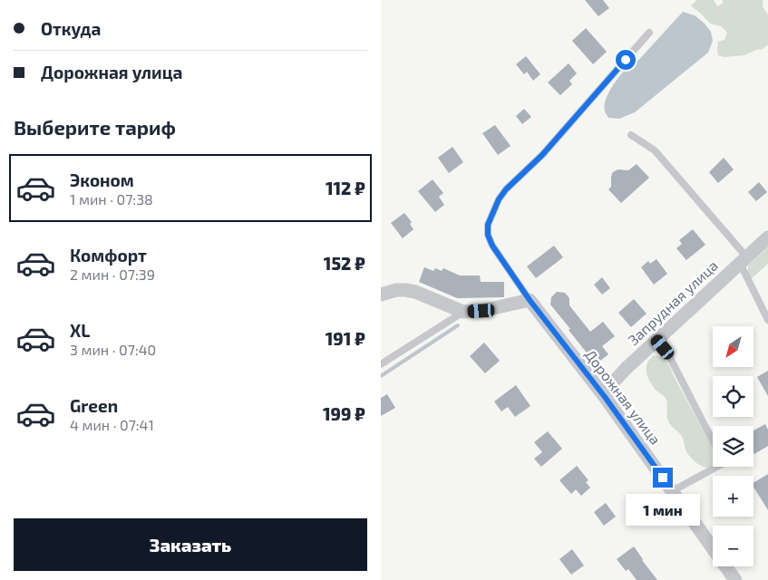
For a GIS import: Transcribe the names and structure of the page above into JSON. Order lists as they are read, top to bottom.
{
  "streets": {
    "street": ["Запрудная улица", "Дорожная улица"]
  },
  "crossings": [
    ["Запрудная улица", "Дорожная улица"]
  ],
  "north": "bottom left",
  "page": {
    "banner": ["Откуда", "Дорожная улица"],
    "heading": "Выберите тариф",
    "list": [
      {
        "name": "Эконом",
        "note": "1 мин · 07:38",
        "value": "112 ₽"
      },
      {
        "name": "Комфорт",
        "note": "2 мин · 07:39",
        "value": "152 ₽"
      },
      {
        "name": "XL",
        "note": "3 мин · 07:40",
        "value": "191 ₽"
      },
      {
        "name": "Green",
        "note": "4 мин · 07:41",
        "value": "199 ₽"
      }
    ],
    "map_buttons": ["+", "−"],
    "bubble": "1 мин",
    "buttons": "Заказать"
  }
}
